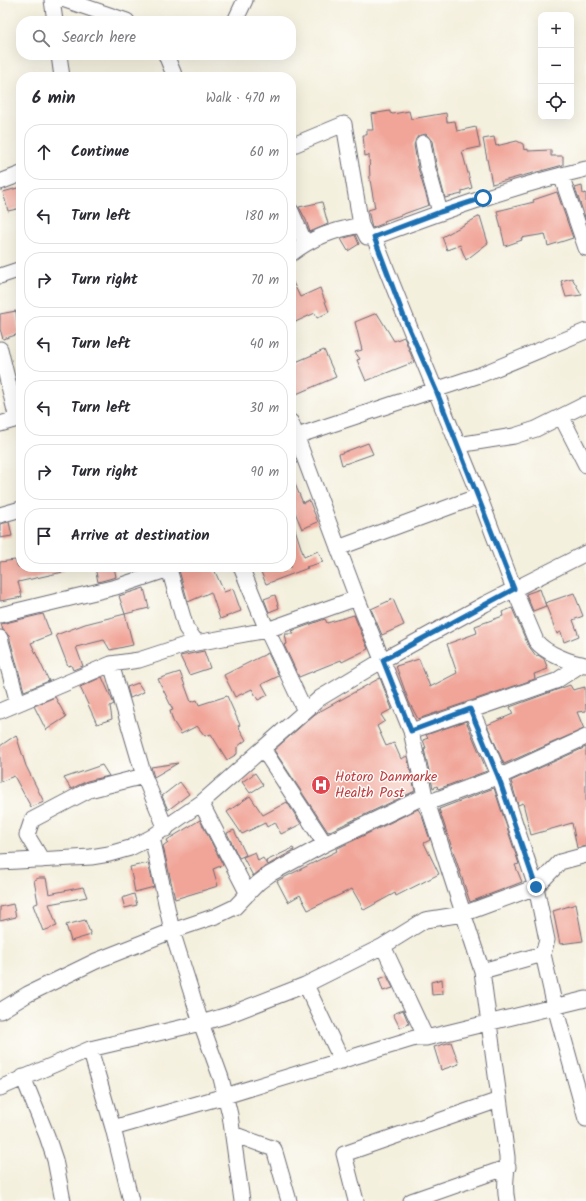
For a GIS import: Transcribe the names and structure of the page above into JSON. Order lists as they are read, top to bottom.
{
  "places": {
    "hospital": ["Hotoro Danmarke Health Post"]
  },
  "page": {
    "map_buttons": ["+", "−"],
    "search": "Search here",
    "heading": ["6 min", "Walk · 470 m"],
    "list": [
      ["Continue", "60 m"],
      ["Turn left", "180 m"],
      ["Turn right", "70 m"],
      ["Turn left", "40 m"],
      ["Turn left", "30 m"],
      ["Turn right", "90 m"],
      "Arrive at destination"
    ]
  }
}
